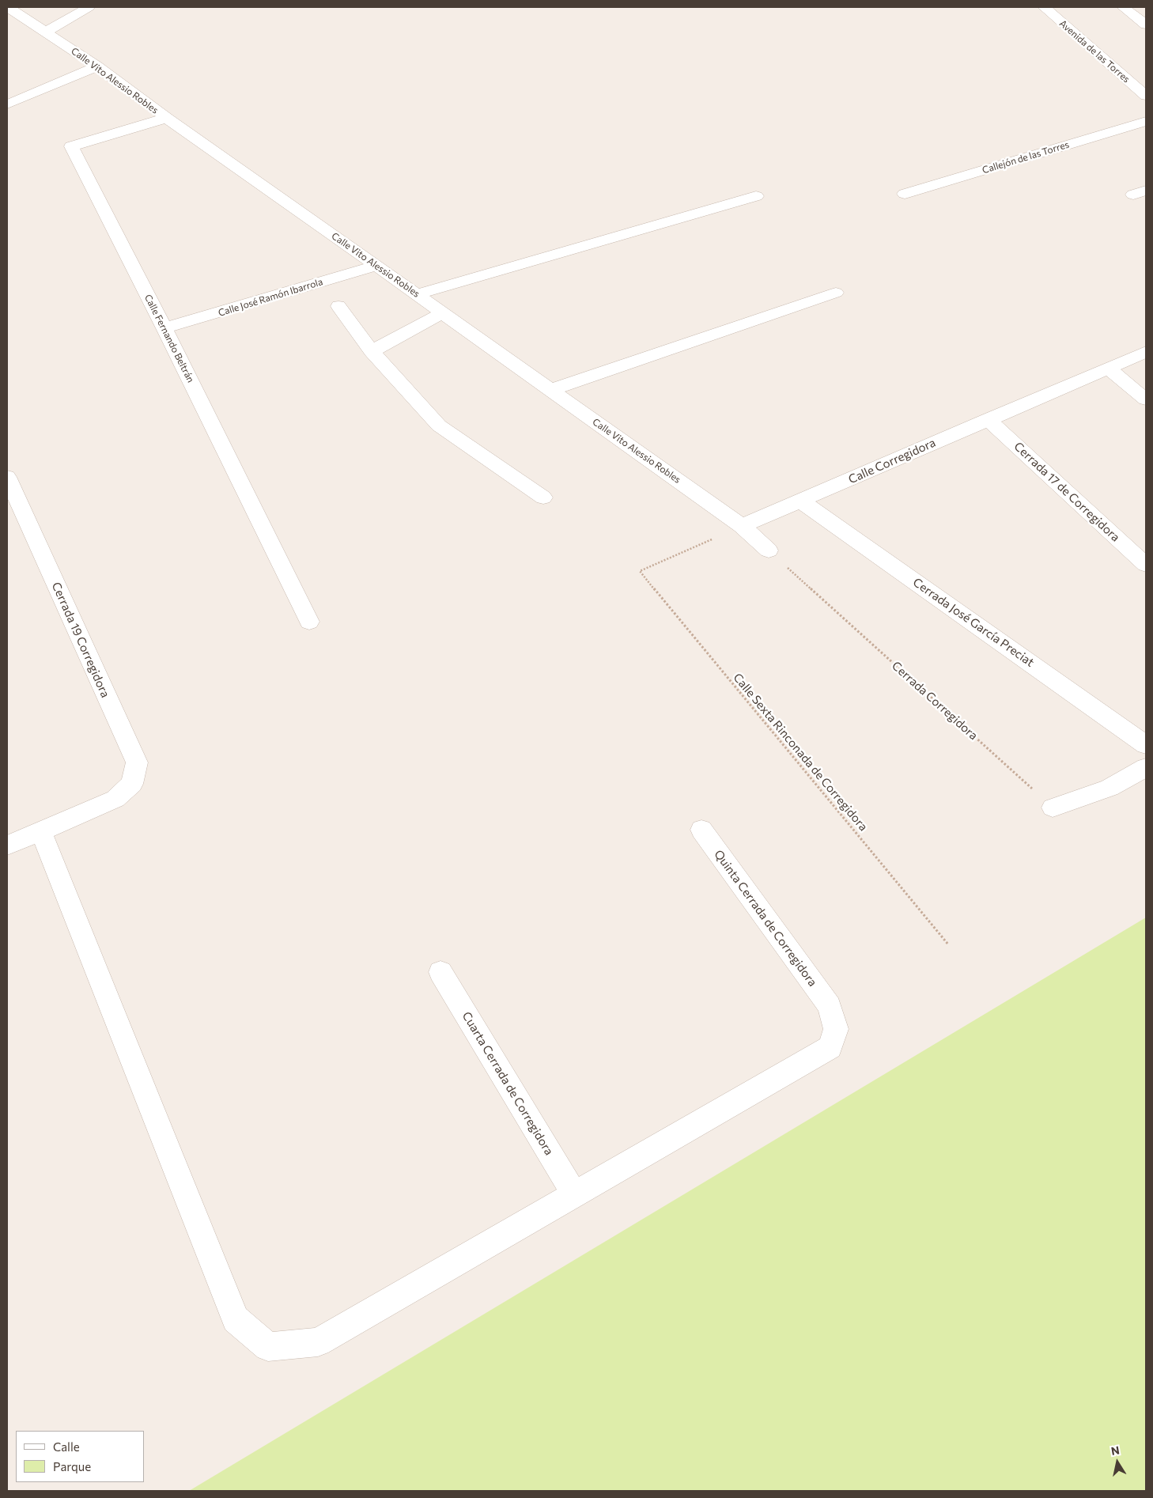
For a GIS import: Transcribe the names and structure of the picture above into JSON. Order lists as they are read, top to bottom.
{
  "streets": {
    "street": [
      "Avenida de las Torres",
      "Calle Vito Alessio Robles",
      "Callejón de las Torres",
      "Calle José Ramón Ibarrola",
      "Calle Fernando Beltrán",
      "Calle Corregidora",
      "Cerrada 17 de Corregidora",
      "Cerrada José García Preciat",
      "Cerrada 19 Corregidora",
      "Quinta Cerrada de Corregidora",
      "Cuarta Cerrada de Corregidora"
    ],
    "path": ["Cerrada Corregidora", "Calle Sexta Rinconada de Corregidora"]
  },
  "crossings": [
    ["Calle Vito Alessio Robles", "Calle José Ramón Ibarrola"],
    ["Calle Vito Alessio Robles", "Calle Fernando Beltrán"],
    ["Calle Vito Alessio Robles", "Calle Corregidora"],
    ["Calle Vito Alessio Robles", "Calle Sexta Rinconada de Corregidora"],
    ["Calle José Ramón Ibarrola", "Calle Fernando Beltrán"],
    ["Calle Corregidora", "Cerrada 17 de Corregidora"],
    ["Calle Corregidora", "Cerrada José García Preciat"],
    ["Calle Corregidora", "Calle Sexta Rinconada de Corregidora"],
    ["Quinta Cerrada de Corregidora", "Cuarta Cerrada de Corregidora"]
  ],
  "legend": ["Calle", "Parque"],
  "north": "top"
}
